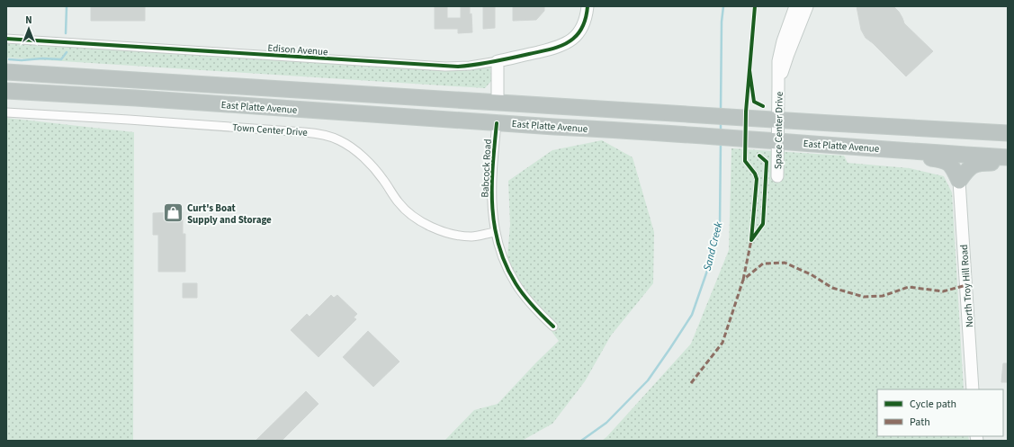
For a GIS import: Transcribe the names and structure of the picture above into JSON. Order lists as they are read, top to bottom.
{
  "streets": {
    "highway": ["East Platte Avenue"],
    "street": [
      "Edison Avenue",
      "Town Center Drive",
      "Space Center Drive",
      "Babcock Road",
      "North Troy Hill Road"
    ]
  },
  "crossings": [
    ["East Platte Avenue", "Space Center Drive"],
    ["East Platte Avenue", "Babcock Road"],
    ["Town Center Drive", "Babcock Road"]
  ],
  "water": ["Sand Creek"],
  "places": {
    "shop": ["Curt's Boat Supply and Storage"]
  },
  "legend": ["Cycle path", "Path"],
  "north": "top"
}
